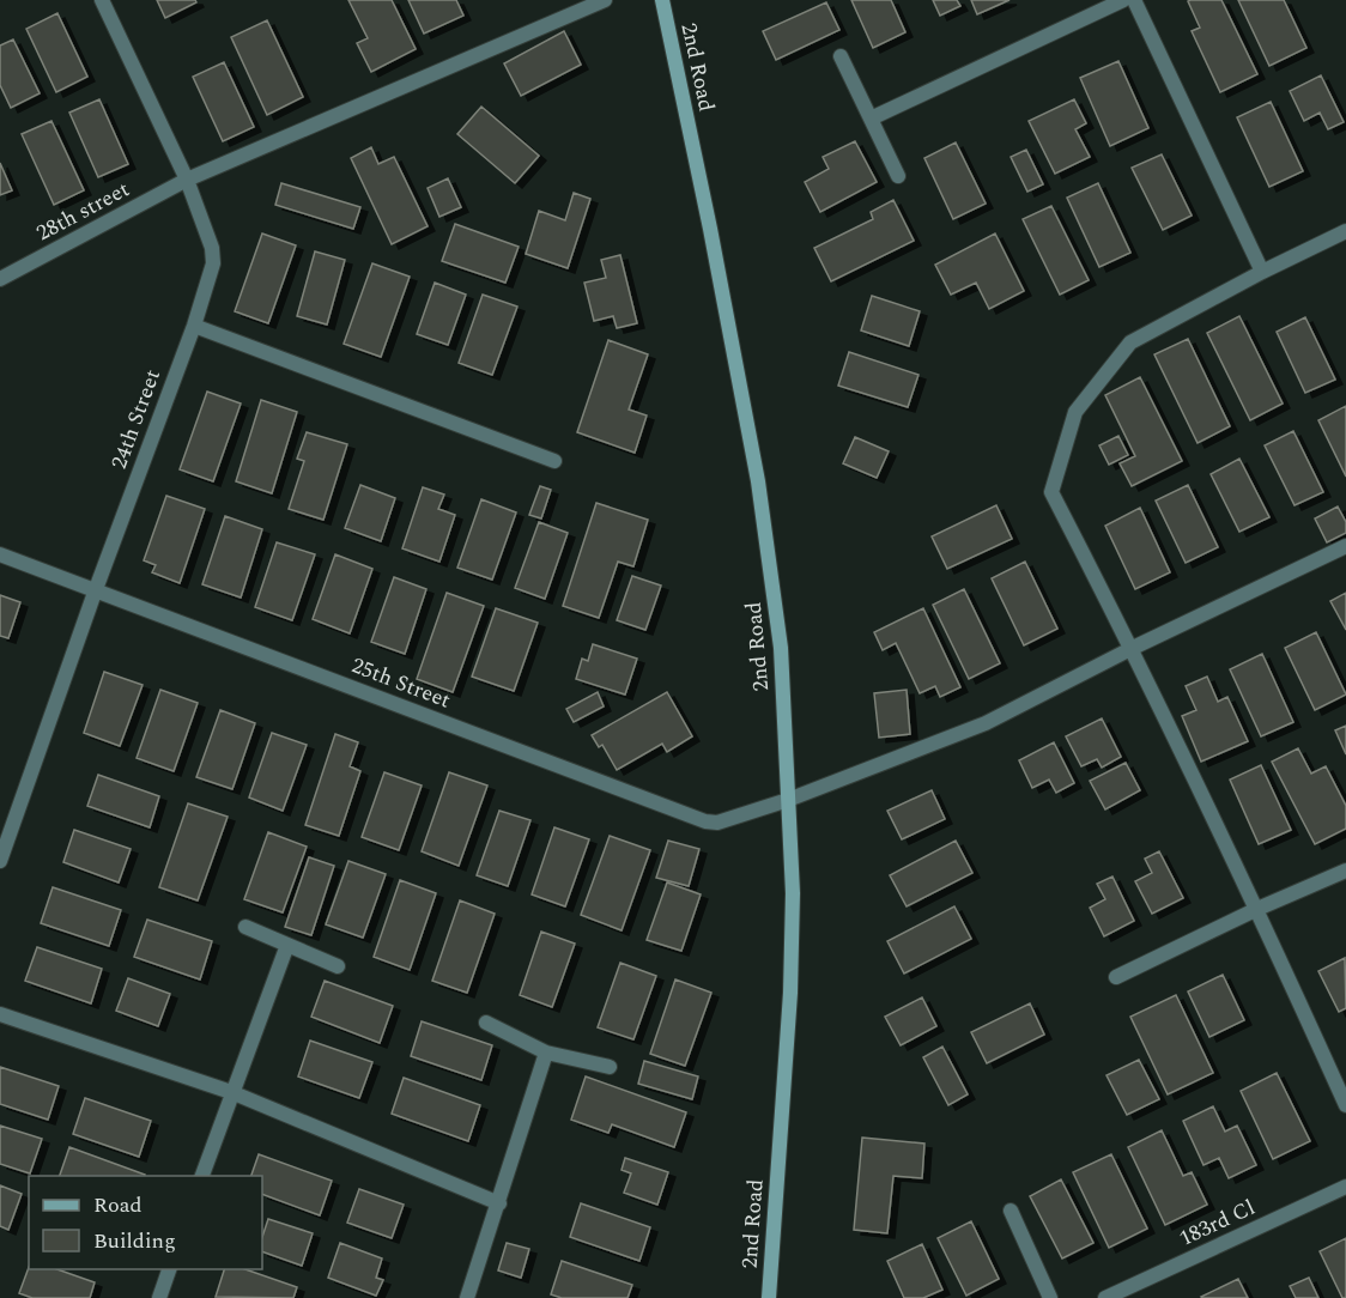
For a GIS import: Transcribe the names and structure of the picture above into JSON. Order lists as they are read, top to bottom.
{
  "streets": {
    "street": [
      "2nd Road",
      "28th street",
      "24th Street",
      "25th Street",
      "183rd Cl"
    ]
  },
  "crossings": [
    ["2nd Road", "25th Street"],
    ["28th street", "24th Street"],
    ["24th Street", "25th Street"]
  ],
  "legend": ["Road", "Building"]
}
